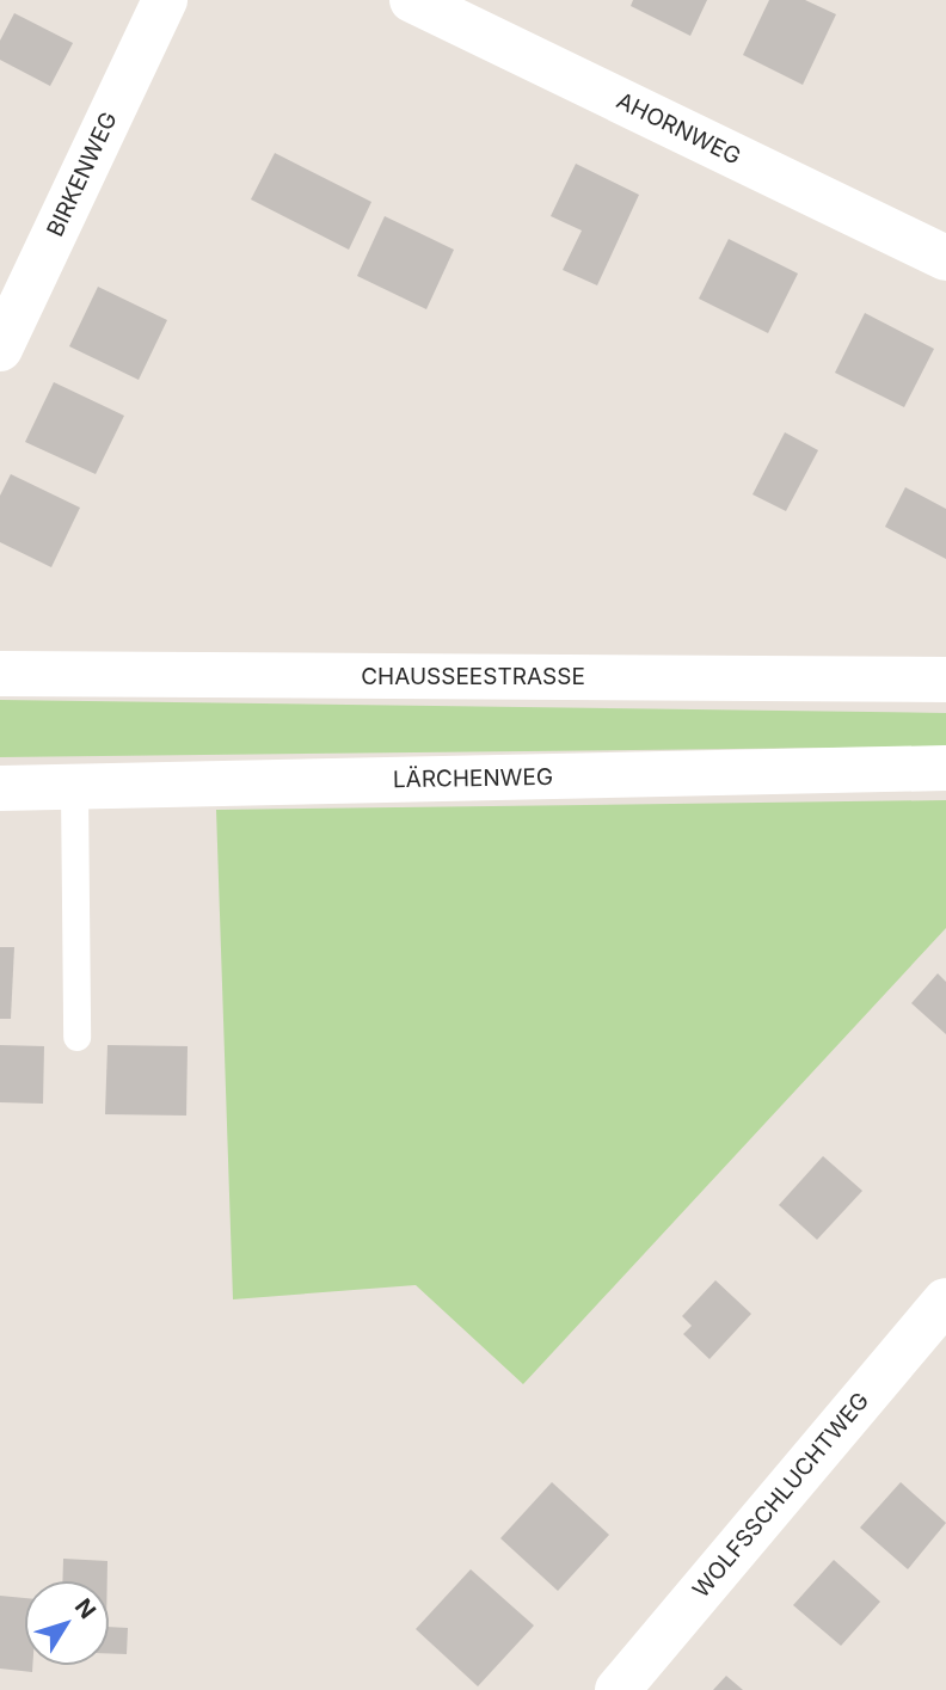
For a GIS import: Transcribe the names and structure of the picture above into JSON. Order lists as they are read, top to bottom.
{
  "streets": {
    "street": [
      "AHORNWEG",
      "BIRKENWEG",
      "CHAUSSEESTRASSE",
      "LÄRCHENWEG",
      "WOLFSSCHLUCHTWEG"
    ]
  },
  "north": "top right"
}
